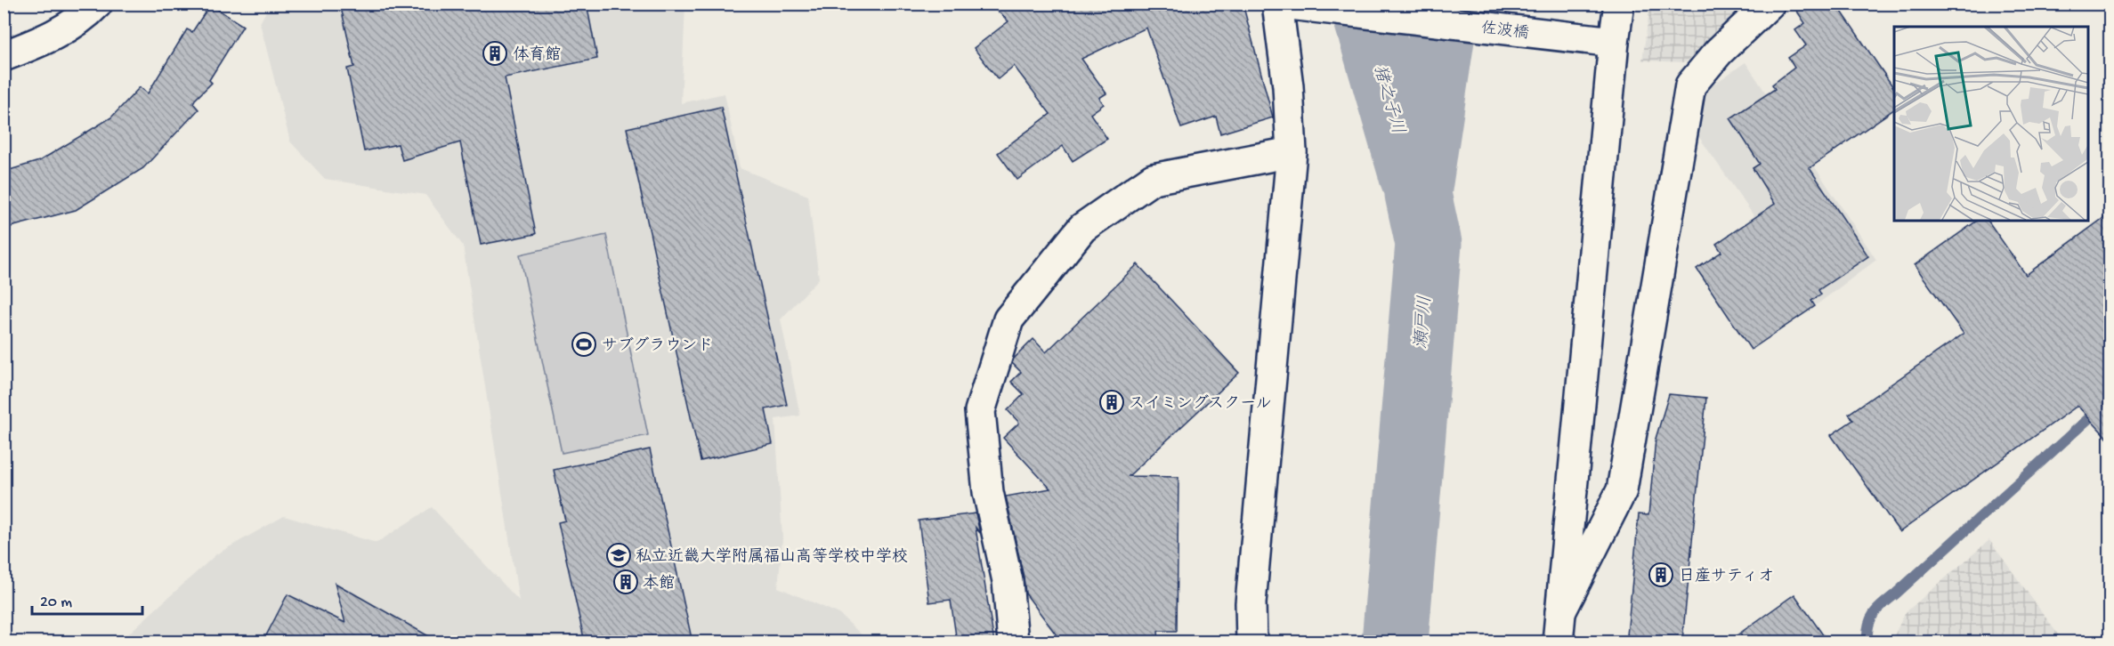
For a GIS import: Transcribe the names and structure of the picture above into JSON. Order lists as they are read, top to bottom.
{
  "streets": {
    "street": ["佐波橋"]
  },
  "water": ["猪之子川", "瀬戸川"],
  "places": {
    "building": [
      "体育館",
      "スイミングスクール",
      "日産サティオ",
      "本館"
    ],
    "sports": ["サブグラウンド"],
    "school or university": ["私立近畿大学附属福山高等学校中学校"]
  },
  "scale_bar": "20 m"
}
